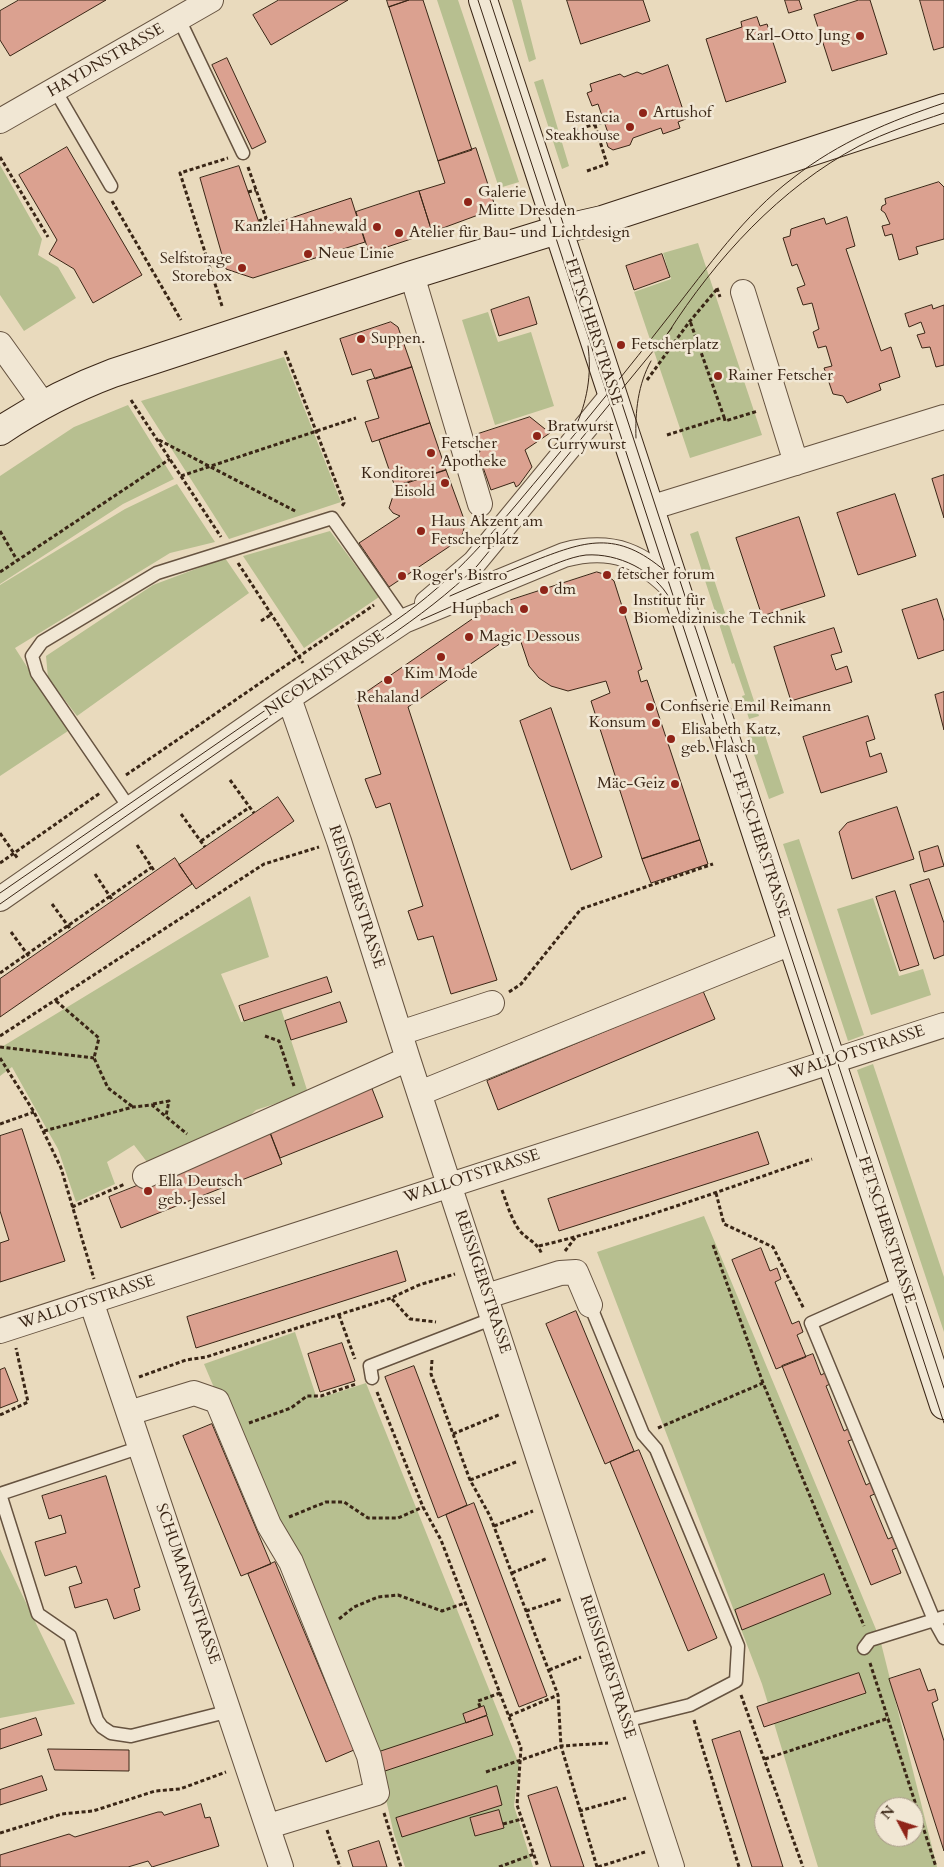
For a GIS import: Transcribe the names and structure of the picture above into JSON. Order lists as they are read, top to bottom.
{
  "streets": {
    "main road": ["FETSCHERSTRASSE"],
    "street": [
      "HAYDNSTRASSE",
      "NICOLAISTRASSE",
      "REISSIGERSTRASSE",
      "WALLOTSTRASSE",
      "SCHUMANNSTRASSE"
    ]
  },
  "crossings": [
    ["FETSCHERSTRASSE", "NICOLAISTRASSE"],
    ["FETSCHERSTRASSE", "WALLOTSTRASSE"],
    ["NICOLAISTRASSE", "REISSIGERSTRASSE"],
    ["REISSIGERSTRASSE", "WALLOTSTRASSE"],
    ["WALLOTSTRASSE", "SCHUMANNSTRASSE"]
  ],
  "places": [
    "Karl-Otto Jung",
    "Artushof",
    "Estancia Steakhouse",
    "Galerie Mitte Dresden",
    "Kanzlei Hahnewald",
    "Atelier für Bau- und Lichtdesign",
    "Neue Linie",
    "Selfstorage Storebox",
    "Suppen.",
    "Fetscherplatz",
    "Rainer Fetscher",
    "Bratwurst Currywurst",
    "Fetscher Apotheke",
    "Konditorei Eisold",
    "Haus Akzent am Fetscherplatz",
    "fetscher forum",
    "Roger's Bistro",
    "dm",
    "Hupbach",
    "Institut für Biomedizinische Technik",
    "Magic Dessous",
    "Kim Mode",
    "Rehaland",
    "Confiserie Emil Reimann",
    "Konsum",
    "Elisabeth Katz, geb. Flasch",
    "Mäc-Geiz",
    "Ella Deutsch geb. Jessel"
  ],
  "north": "top left"
}
